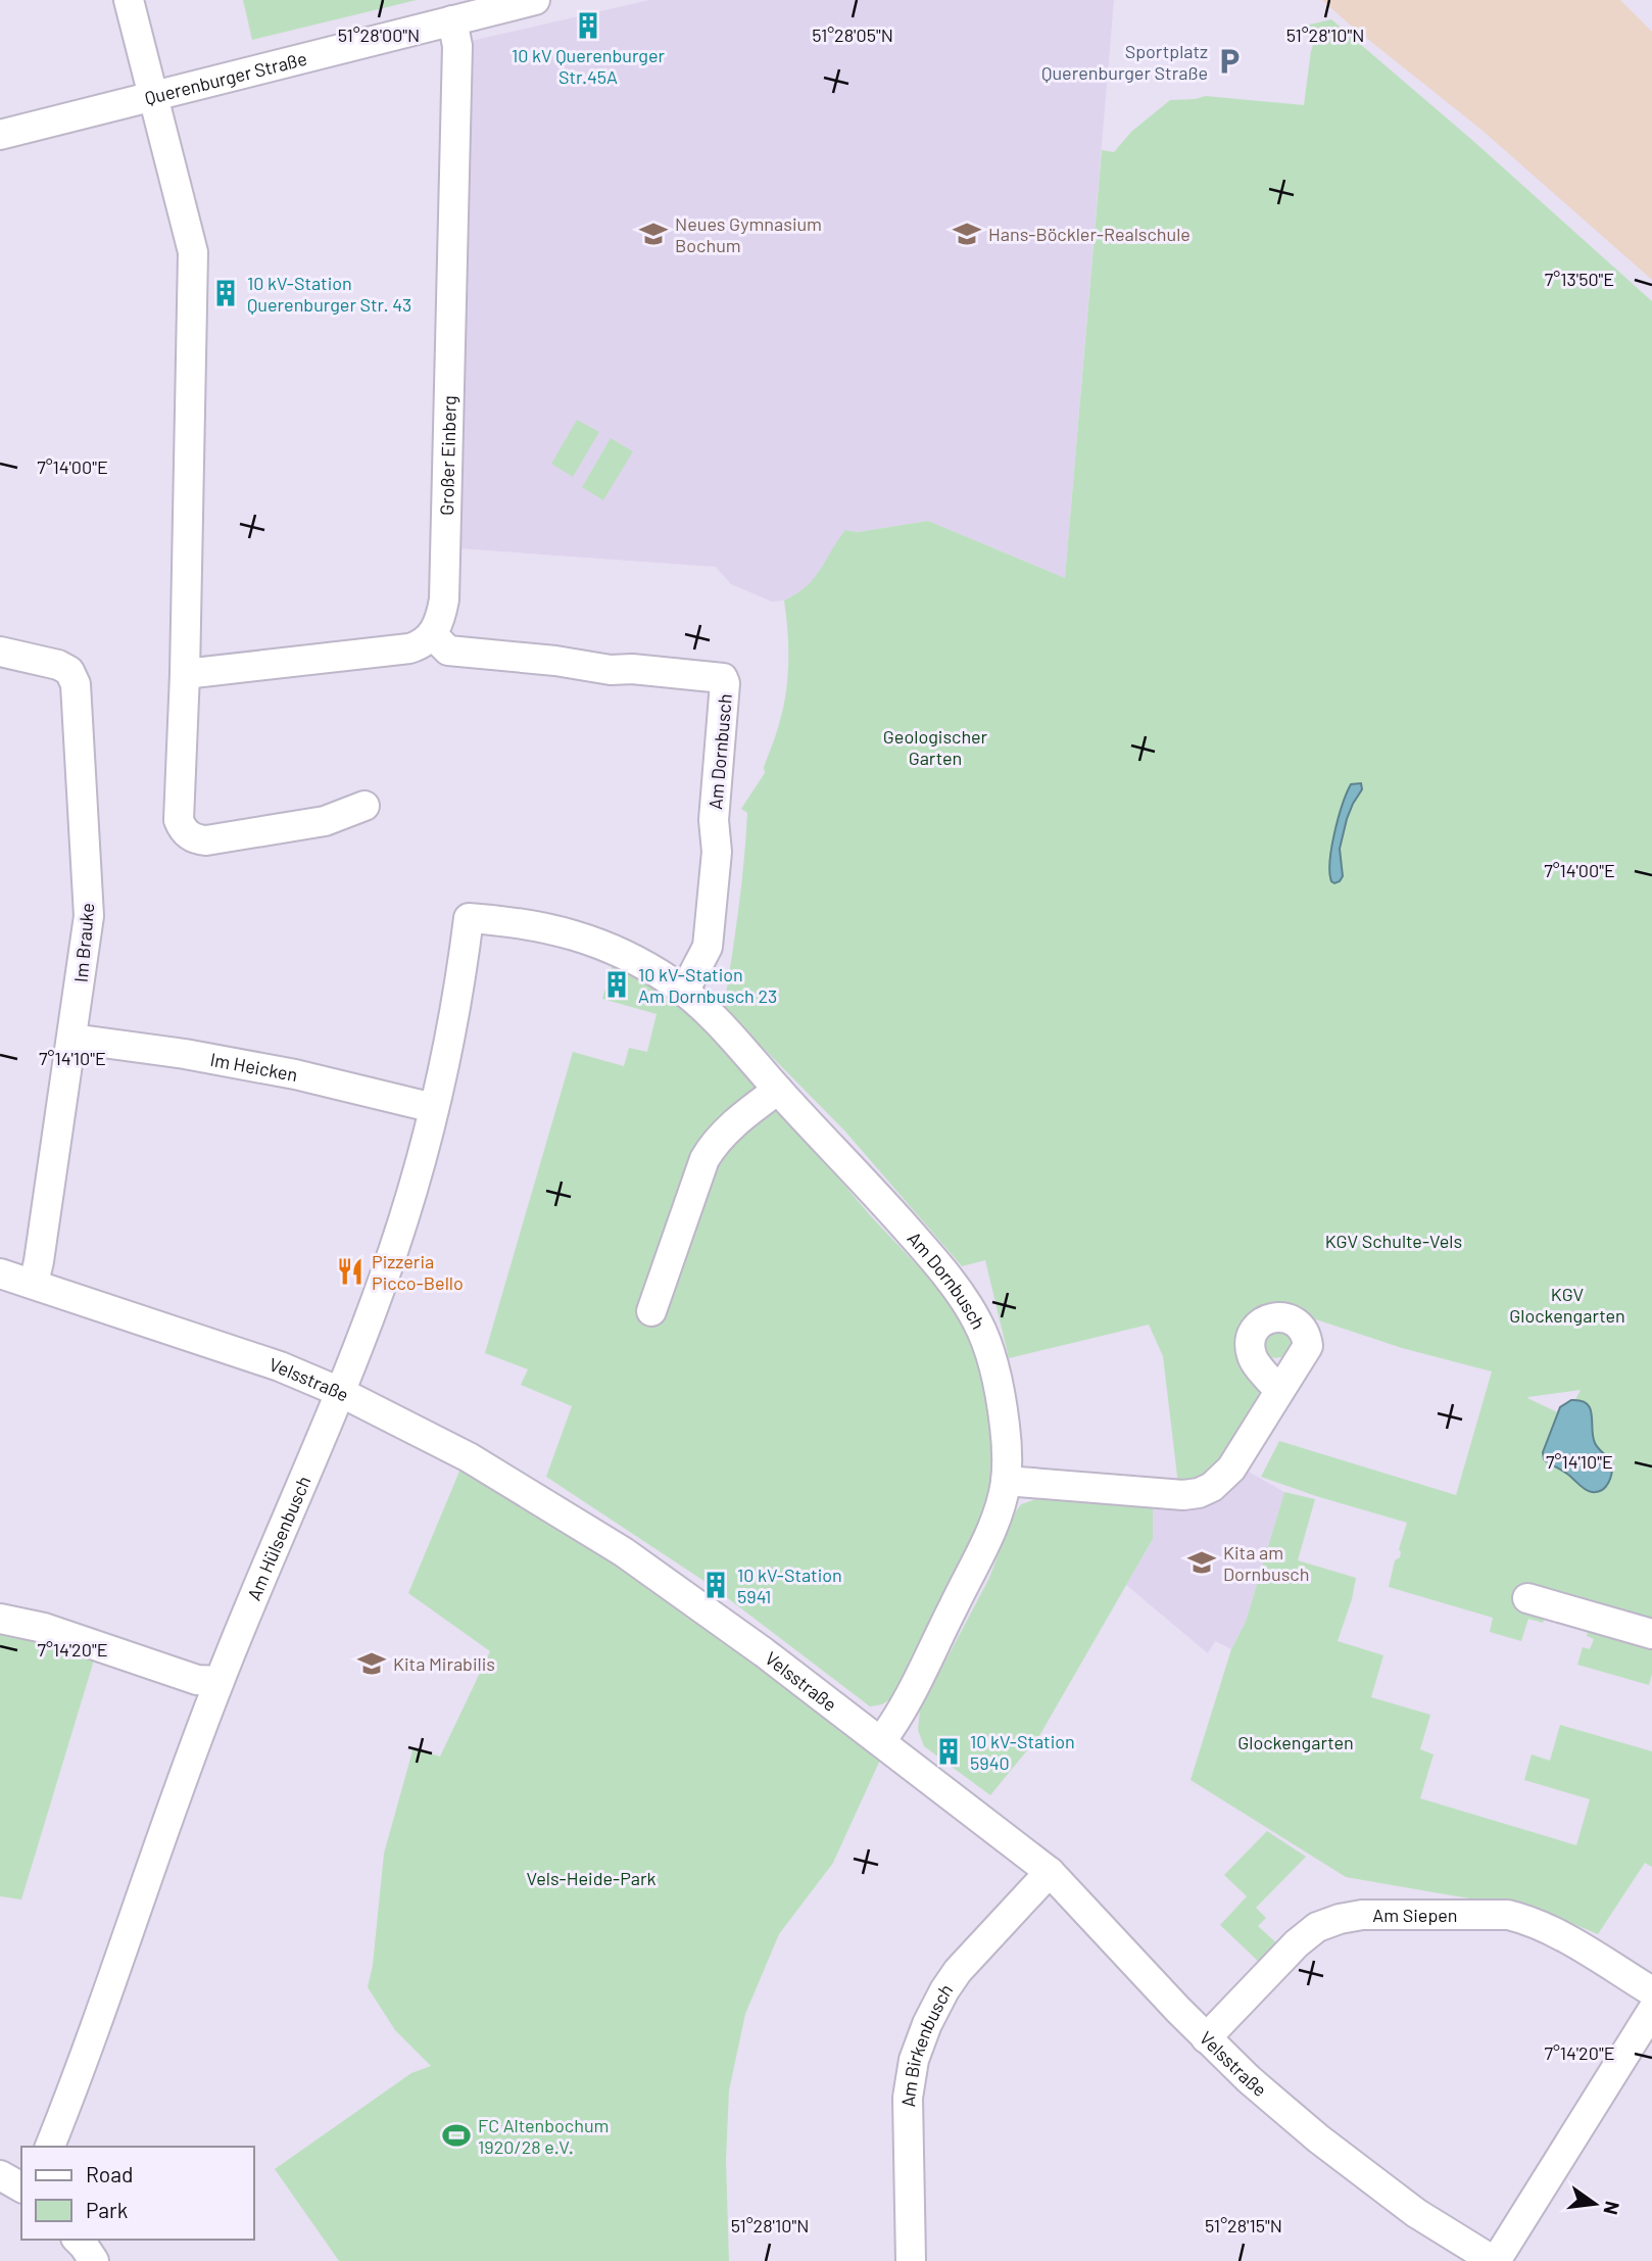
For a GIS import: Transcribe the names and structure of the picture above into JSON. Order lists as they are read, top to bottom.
{
  "streets": {
    "street": [
      "Querenburger Straße",
      "Großer Einberg",
      "Am Dornbusch",
      "Im Brauke",
      "Im Heicken",
      "Velsstraße",
      "Am Hülsenbusch",
      "Am Siepen",
      "Am Birkenbusch"
    ]
  },
  "crossings": [
    ["Querenburger Straße", "Großer Einberg"],
    ["Großer Einberg", "Am Dornbusch"],
    ["Am Dornbusch", "Velsstraße"],
    ["Am Dornbusch", "Am Hülsenbusch"],
    ["Im Brauke", "Im Heicken"],
    ["Im Brauke", "Velsstraße"],
    ["Im Heicken", "Am Hülsenbusch"],
    ["Velsstraße", "Am Hülsenbusch"],
    ["Velsstraße", "Am Siepen"],
    ["Velsstraße", "Am Birkenbusch"]
  ],
  "parks": [
    "Geologischer Garten",
    "KGV Schulte-Vels",
    "KGV Glockengarten",
    "Glockengarten",
    "Vels-Heide-Park"
  ],
  "places": {
    "building": [
      "10 kV Querenburger Str.45A",
      "10 kV-Station Querenburger Str. 43",
      "10 kV-Station Am Dornbusch 23",
      "10 kV-Station 5941",
      "10 kV-Station 5940"
    ],
    "parking": ["Sportplatz Querenburger Straße"],
    "school or university": [
      "Neues Gymnasium Bochum",
      "Hans-Böckler-Realschule",
      "Kita am Dornbusch",
      "Kita Mirabilis"
    ],
    "restaurant": ["Pizzeria Picco-Bello"],
    "sports": ["FC Altenbochum 1920/28 e.V."]
  },
  "legend": ["Road", "Park"],
  "north": "right",
  "coordinates": [
    "51°28'00\"N",
    "51°28'05\"N",
    "51°28'10\"N",
    "7°13'50\"E",
    "7°14'00\"E",
    "7°14'10\"E",
    "7°14'20\"E",
    "51°28'15\"N"
  ]
}
